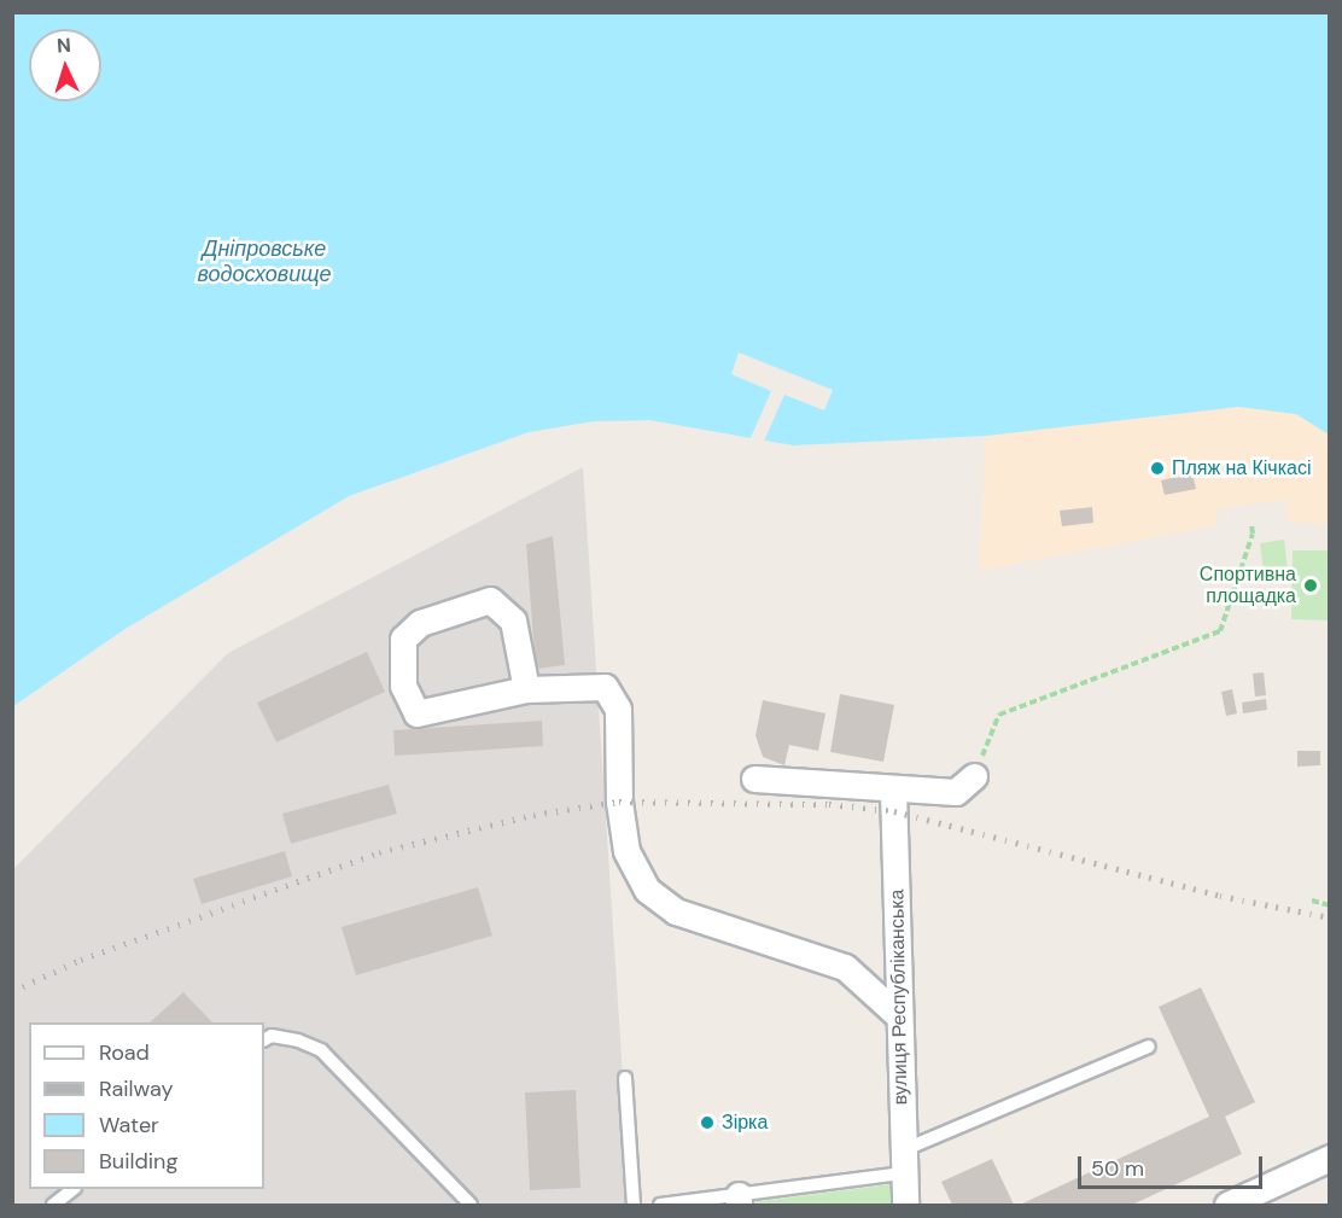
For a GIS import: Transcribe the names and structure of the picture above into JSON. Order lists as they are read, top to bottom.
{
  "streets": {
    "street": ["вулиця Республіканська"]
  },
  "water": ["Дніпровське водосховище"],
  "places": ["Пляж на Кічкасі", "Спортивна площадка", "Зірка"],
  "legend": [
    "Road",
    "Railway",
    "Water",
    "Building"
  ],
  "scale_bar": "50 m",
  "north": "top"
}
